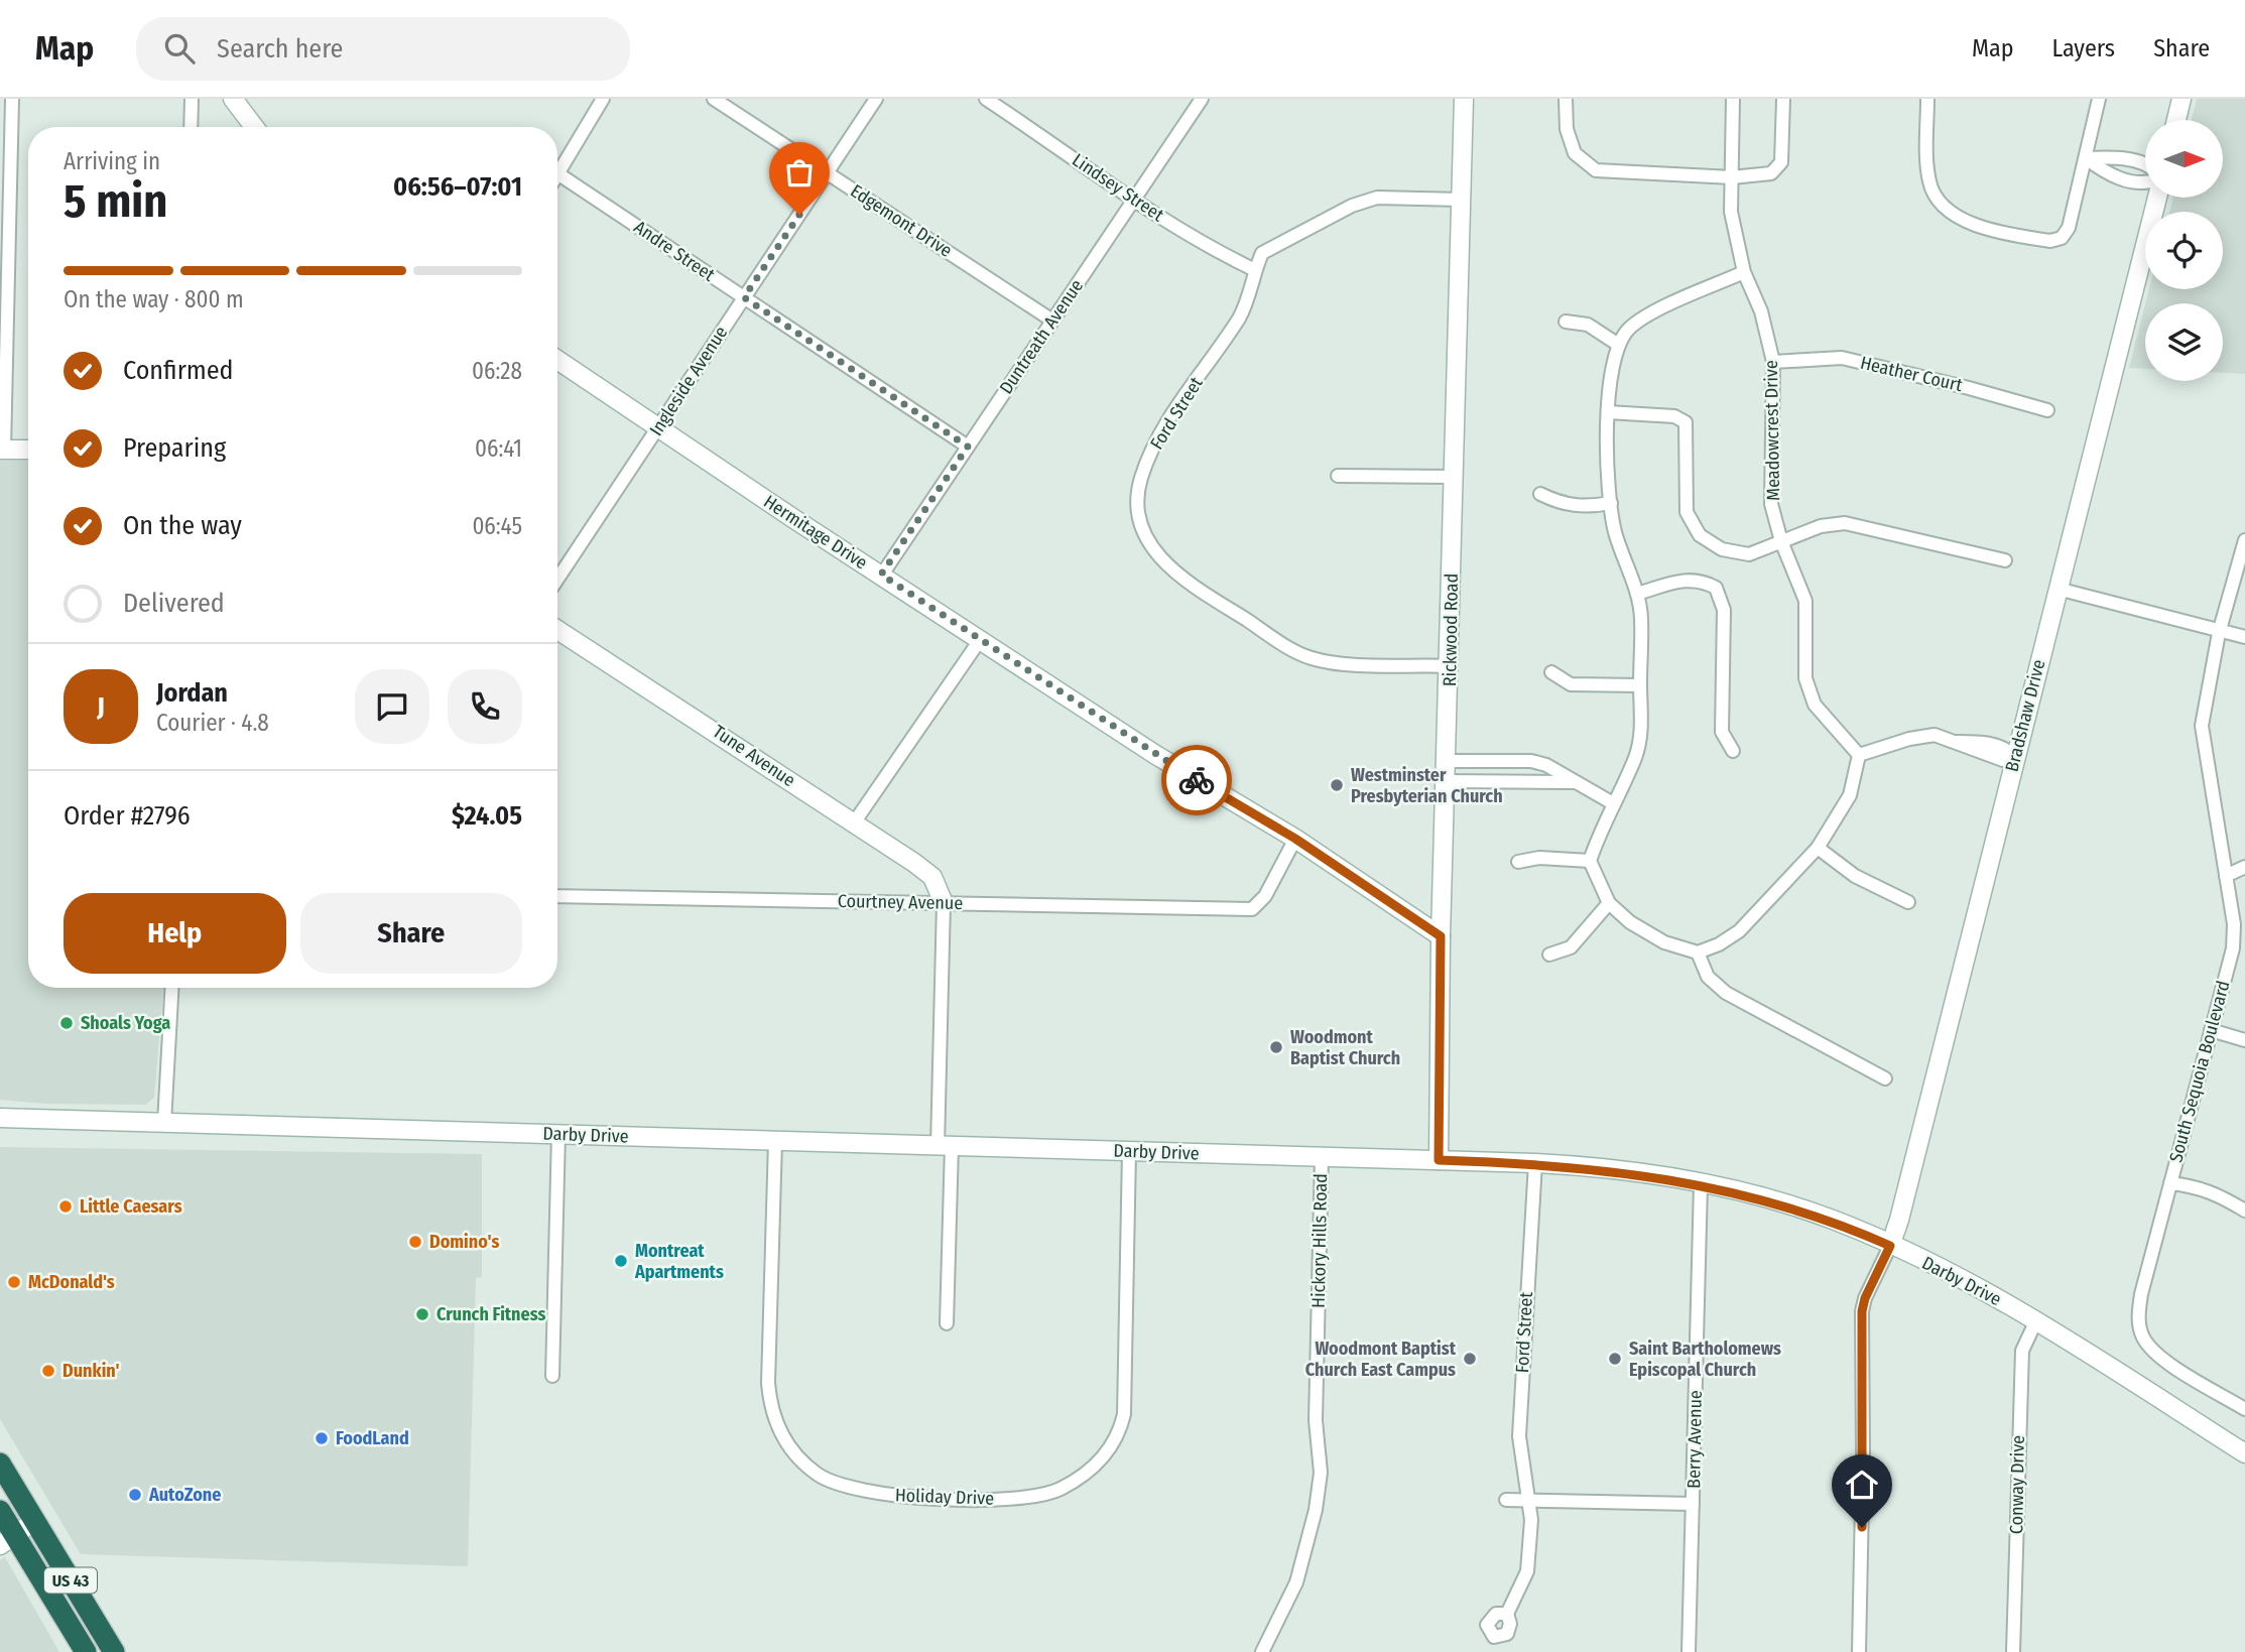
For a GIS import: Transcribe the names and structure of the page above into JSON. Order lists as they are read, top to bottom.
{
  "streets": {
    "highway": ["US 43"],
    "main road": [
      "Hermitage Drive",
      "Rickwood Road",
      "Bradshaw Drive",
      "Tune Avenue",
      "Darby Drive"
    ],
    "street": [
      "Lindsey Street",
      "Edgemont Drive",
      "Andre Street",
      "Duntreath Avenue",
      "Heather Court",
      "Ingleside Avenue",
      "Ford Street",
      "Meadowcrest Drive",
      "Courtney Avenue",
      "South Sequoia Boulevard",
      "Hickory Hills Road",
      "Berry Avenue",
      "Conway Drive",
      "Holiday Drive"
    ]
  },
  "crossings": [
    ["Lindsey Street", "Duntreath Avenue"],
    ["Lindsey Street", "Ford Street"],
    ["Edgemont Drive", "Duntreath Avenue"],
    ["Edgemont Drive", "Ingleside Avenue"],
    ["Andre Street", "Duntreath Avenue"],
    ["Andre Street", "Ingleside Avenue"],
    ["Duntreath Avenue", "Hermitage Drive"],
    ["Heather Court", "Meadowcrest Drive"],
    ["Ingleside Avenue", "Hermitage Drive"],
    ["Ford Street", "Rickwood Road"],
    ["Ford Street", "Darby Drive"],
    ["Hermitage Drive", "Rickwood Road"],
    ["Hermitage Drive", "Courtney Avenue"],
    ["Rickwood Road", "Darby Drive"],
    ["Bradshaw Drive", "Darby Drive"],
    ["Tune Avenue", "Courtney Avenue"],
    ["Darby Drive", "Hickory Hills Road"],
    ["Darby Drive", "Berry Avenue"],
    ["Darby Drive", "Conway Drive"],
    ["Darby Drive", "Holiday Drive"]
  ],
  "places": [
    "Westminster Presbyterian Church",
    "Shoals Yoga",
    "Woodmont Baptist Church",
    "Little Caesars",
    "Domino's",
    "Montreat Apartments",
    "McDonald's",
    "Crunch Fitness",
    "Woodmont Baptist Church East Campus",
    "Saint Bartholomews Episcopal Church",
    "Dunkin'",
    "FoodLand",
    "AutoZone"
  ],
  "north": "right",
  "page": {
    "header": "Map",
    "search": "Search here",
    "nav": ["Map", "Layers", "Share"],
    "heading": ["5 min", "Arriving in", "06:56–07:01"],
    "panel": [
      "Jordan",
      "Courier · 4.8",
      "Order #2796",
      "$24.05"
    ],
    "bar": "On the way · 800 m",
    "list": [
      ["Confirmed", "06:28"],
      ["Preparing", "06:41"],
      ["On the way", "06:45"],
      "Delivered"
    ],
    "round": "J",
    "buttons": ["Help", "Share"]
  }
}
